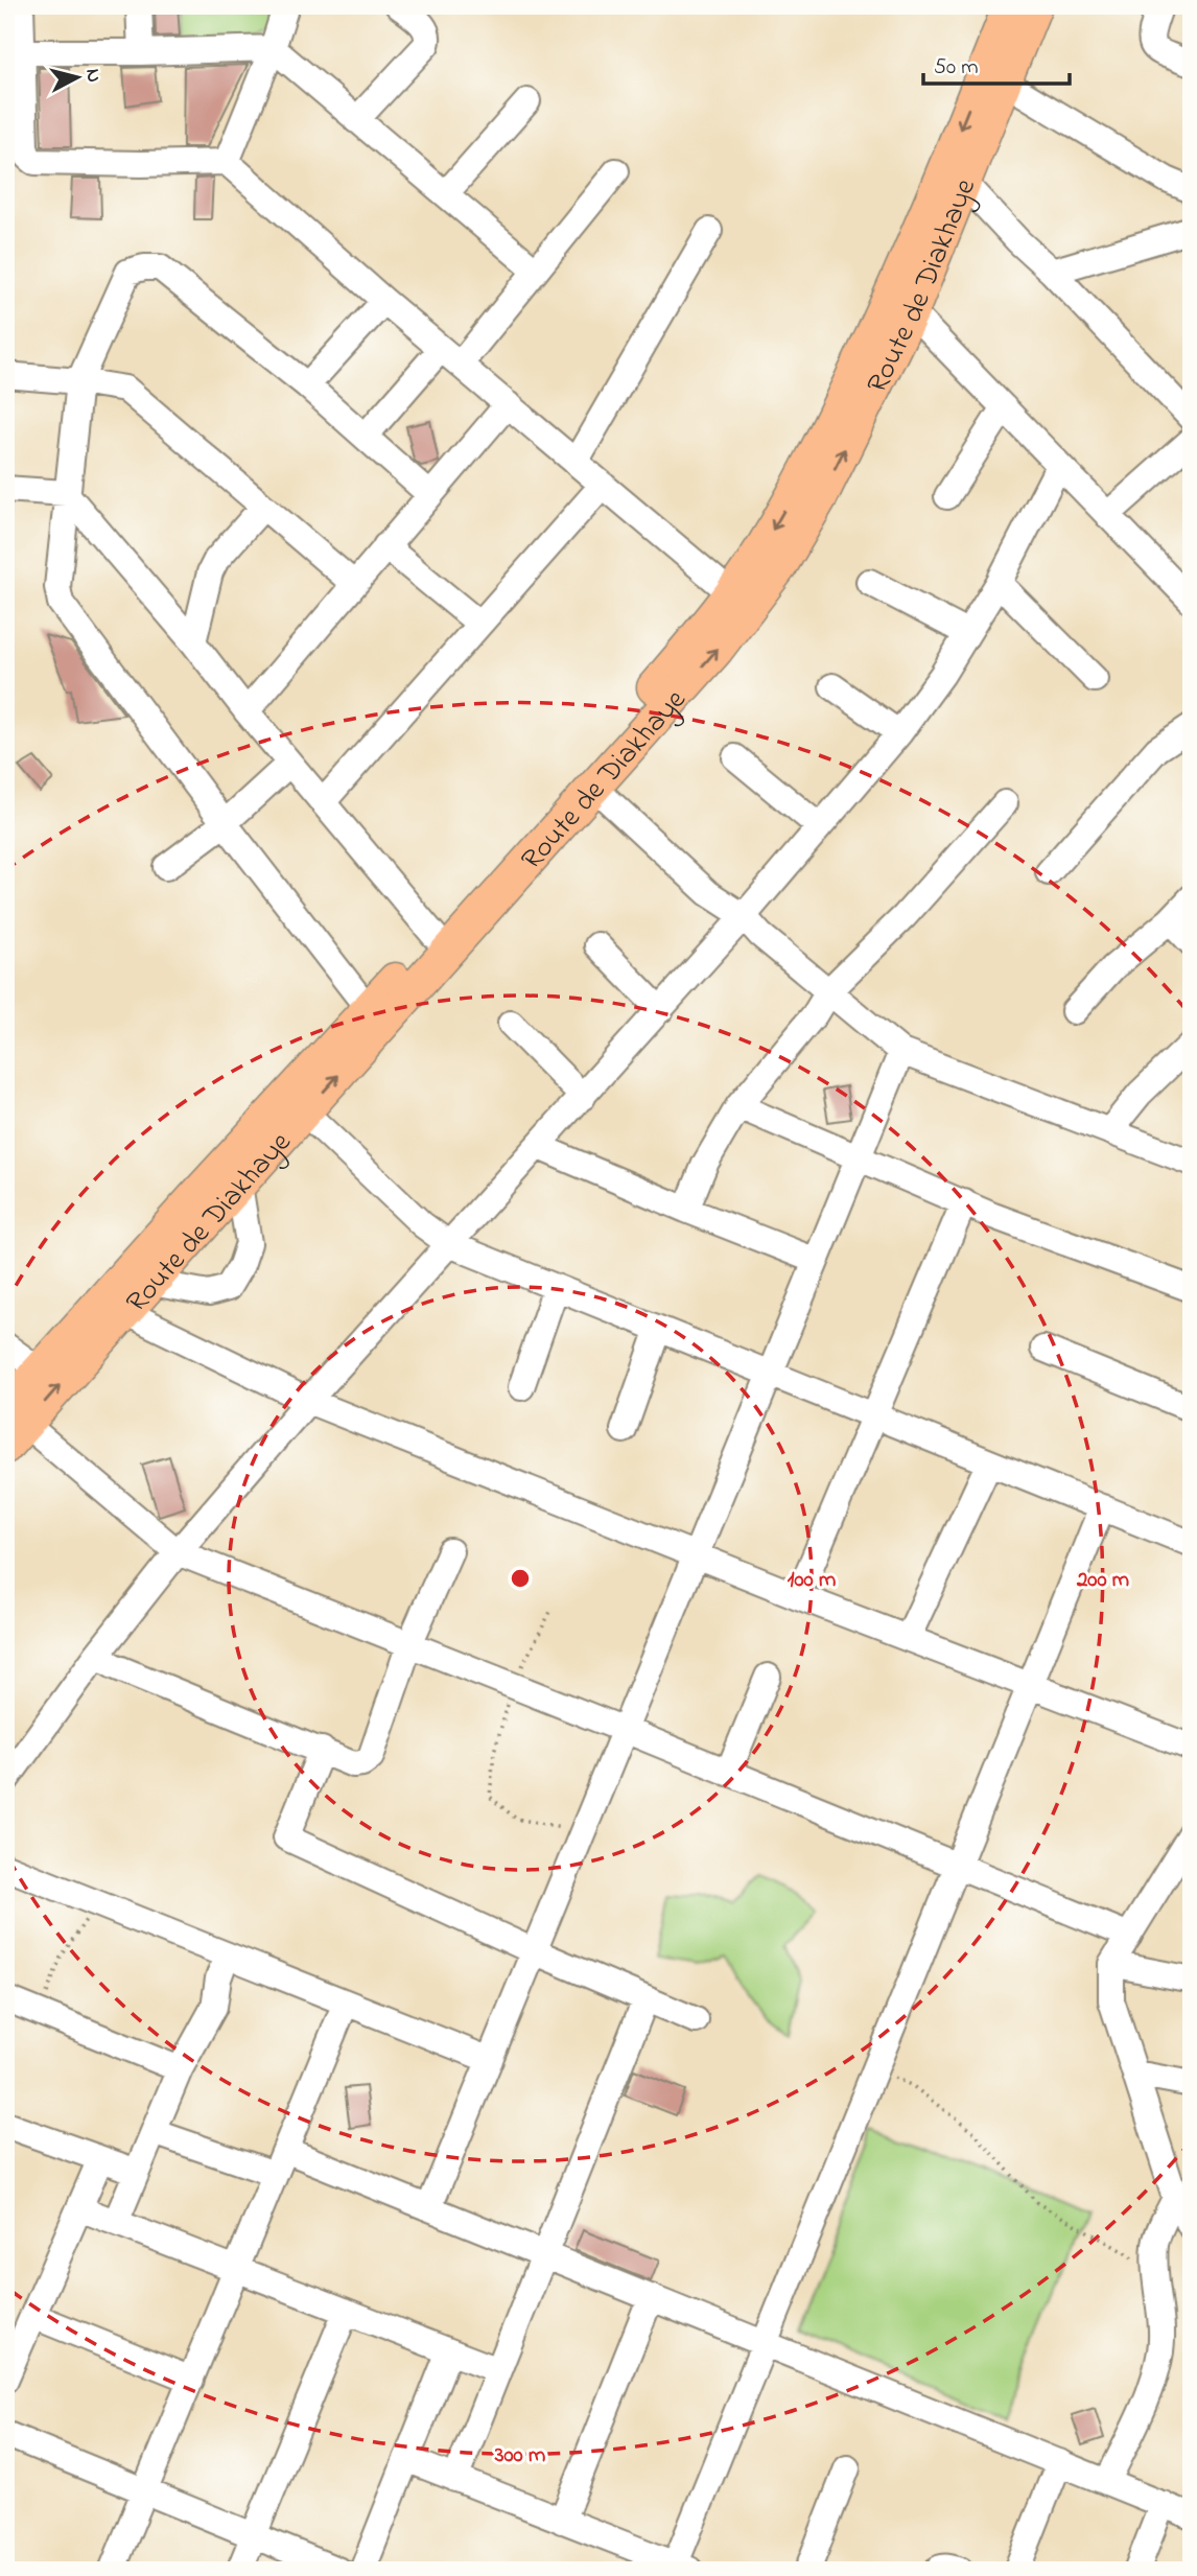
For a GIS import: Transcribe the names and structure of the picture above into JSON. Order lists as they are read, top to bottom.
{
  "streets": {
    "main road": ["Route de Diakhaye"]
  },
  "scale_bar": "50 m",
  "north": "right",
  "rings": ["100 m", "200 m", "300 m"]
}
